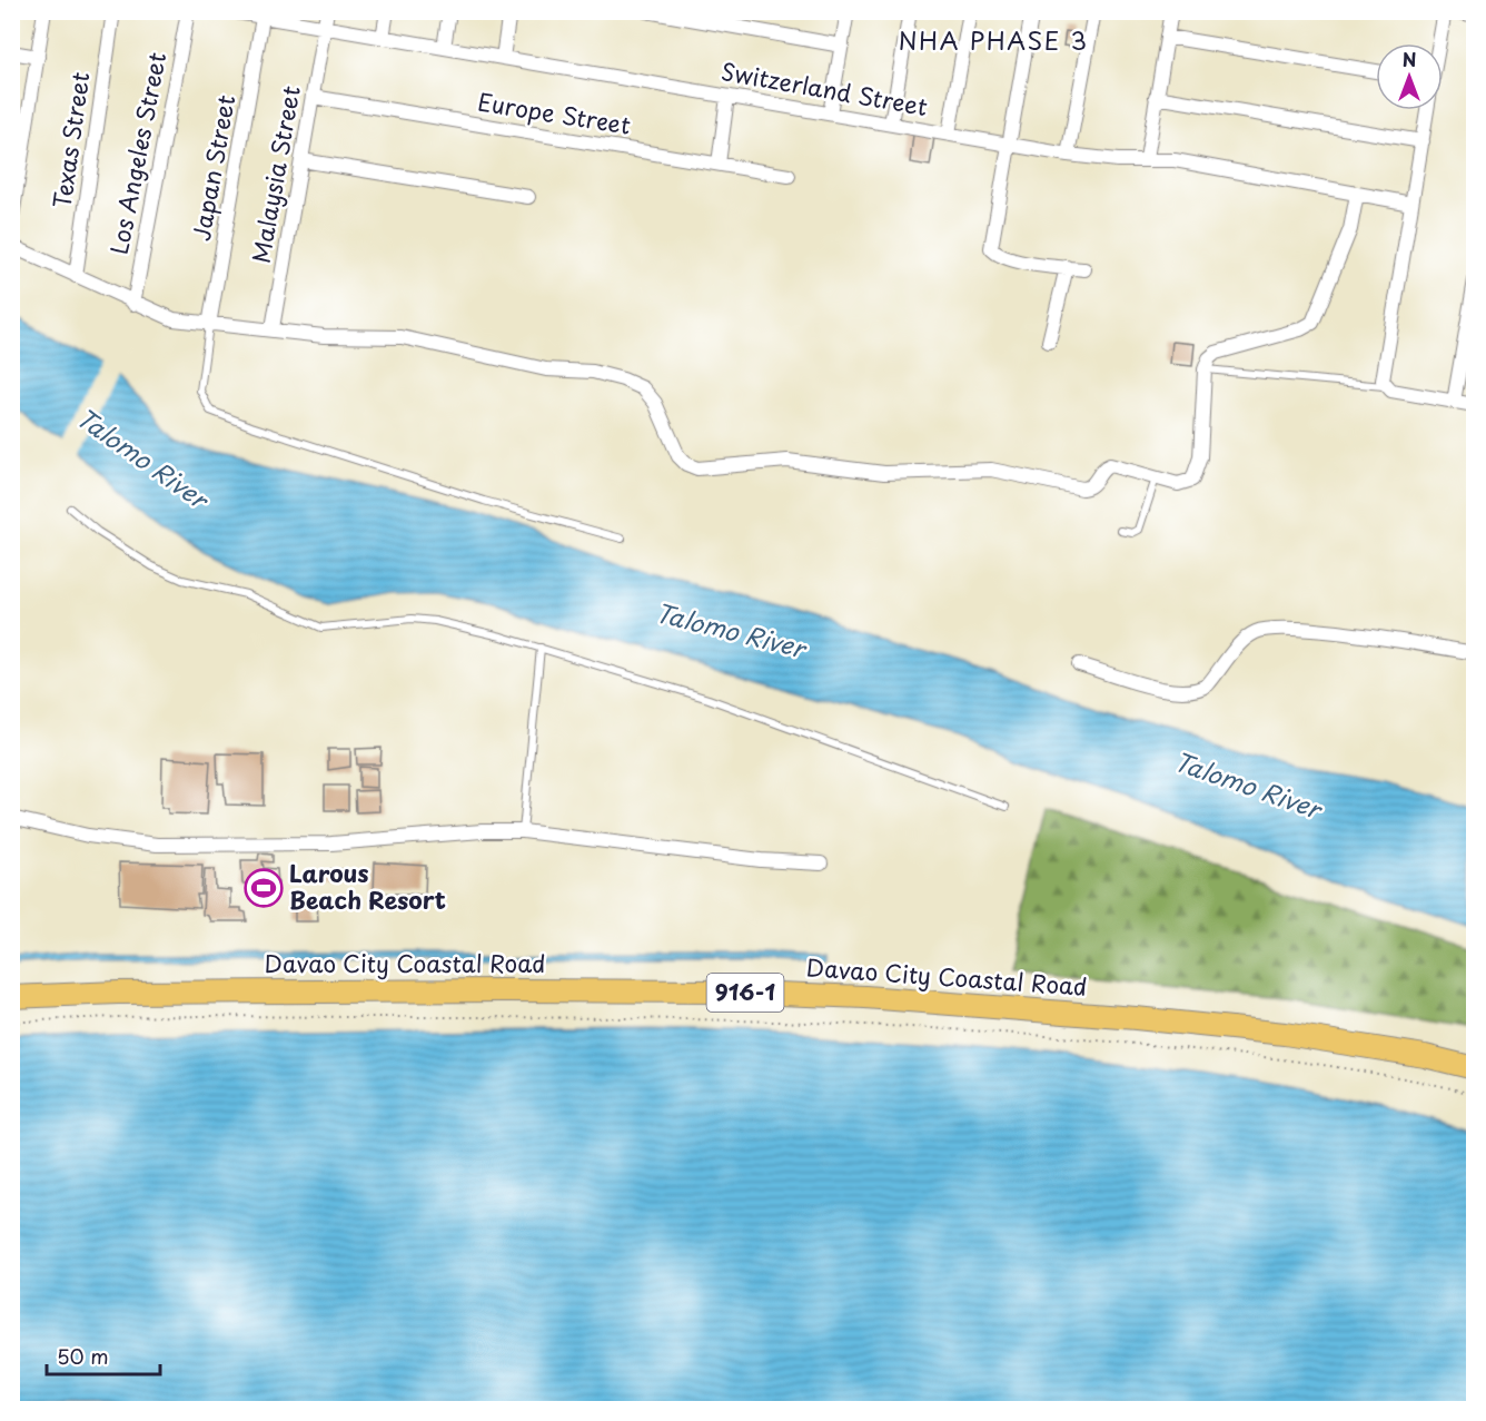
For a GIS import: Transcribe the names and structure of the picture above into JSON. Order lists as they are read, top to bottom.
{
  "streets": {
    "main road": ["Davao City Coastal Road", "916-1"],
    "street": [
      "Switzerland Street",
      "Europe Street",
      "Texas Street",
      "Los Angeles Street",
      "Japan Street",
      "Malaysia Street"
    ]
  },
  "crossings": [
    ["Switzerland Street", "Japan Street"],
    ["Switzerland Street", "Malaysia Street"],
    ["Europe Street", "Malaysia Street"]
  ],
  "districts": ["NHA PHASE 3"],
  "water": ["Talomo River"],
  "places": {
    "sports": ["Larous Beach Resort"]
  },
  "scale_bar": "50 m",
  "north": "top"
}
